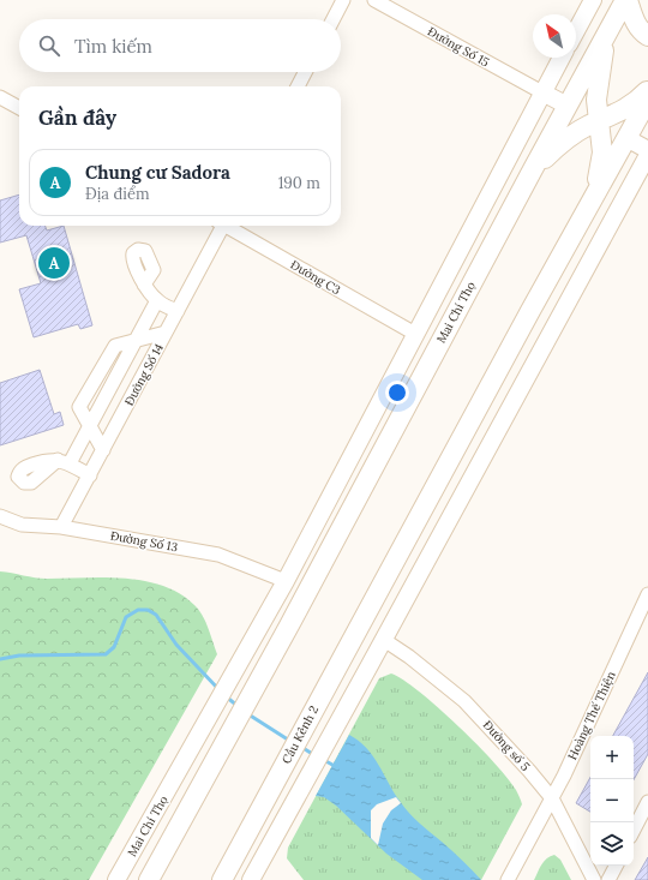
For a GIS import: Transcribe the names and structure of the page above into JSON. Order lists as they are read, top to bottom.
{
  "streets": {
    "highway": ["Mai Chí Thọ", "Cầu Kênh 2"],
    "street": [
      "Đường Số 15",
      "Đường C3",
      "Đường Số 14",
      "Đường Số 13",
      "Hoàng Thế Thiện",
      "Đường số 5"
    ]
  },
  "crossings": [
    ["Mai Chí Thọ", "Đường Số 13"],
    ["Đường Số 14", "Đường Số 13"],
    ["Hoàng Thế Thiện", "Đường số 5"]
  ],
  "north": "top left",
  "page": {
    "search": "Tìm kiếm",
    "heading": "Gần đây",
    "list": [
      {
        "mark": "A",
        "name": "Chung cư Sadora",
        "note": "Địa điểm",
        "value": "190 m"
      }
    ],
    "pins": "A",
    "map_buttons": ["+", "−"]
  }
}
